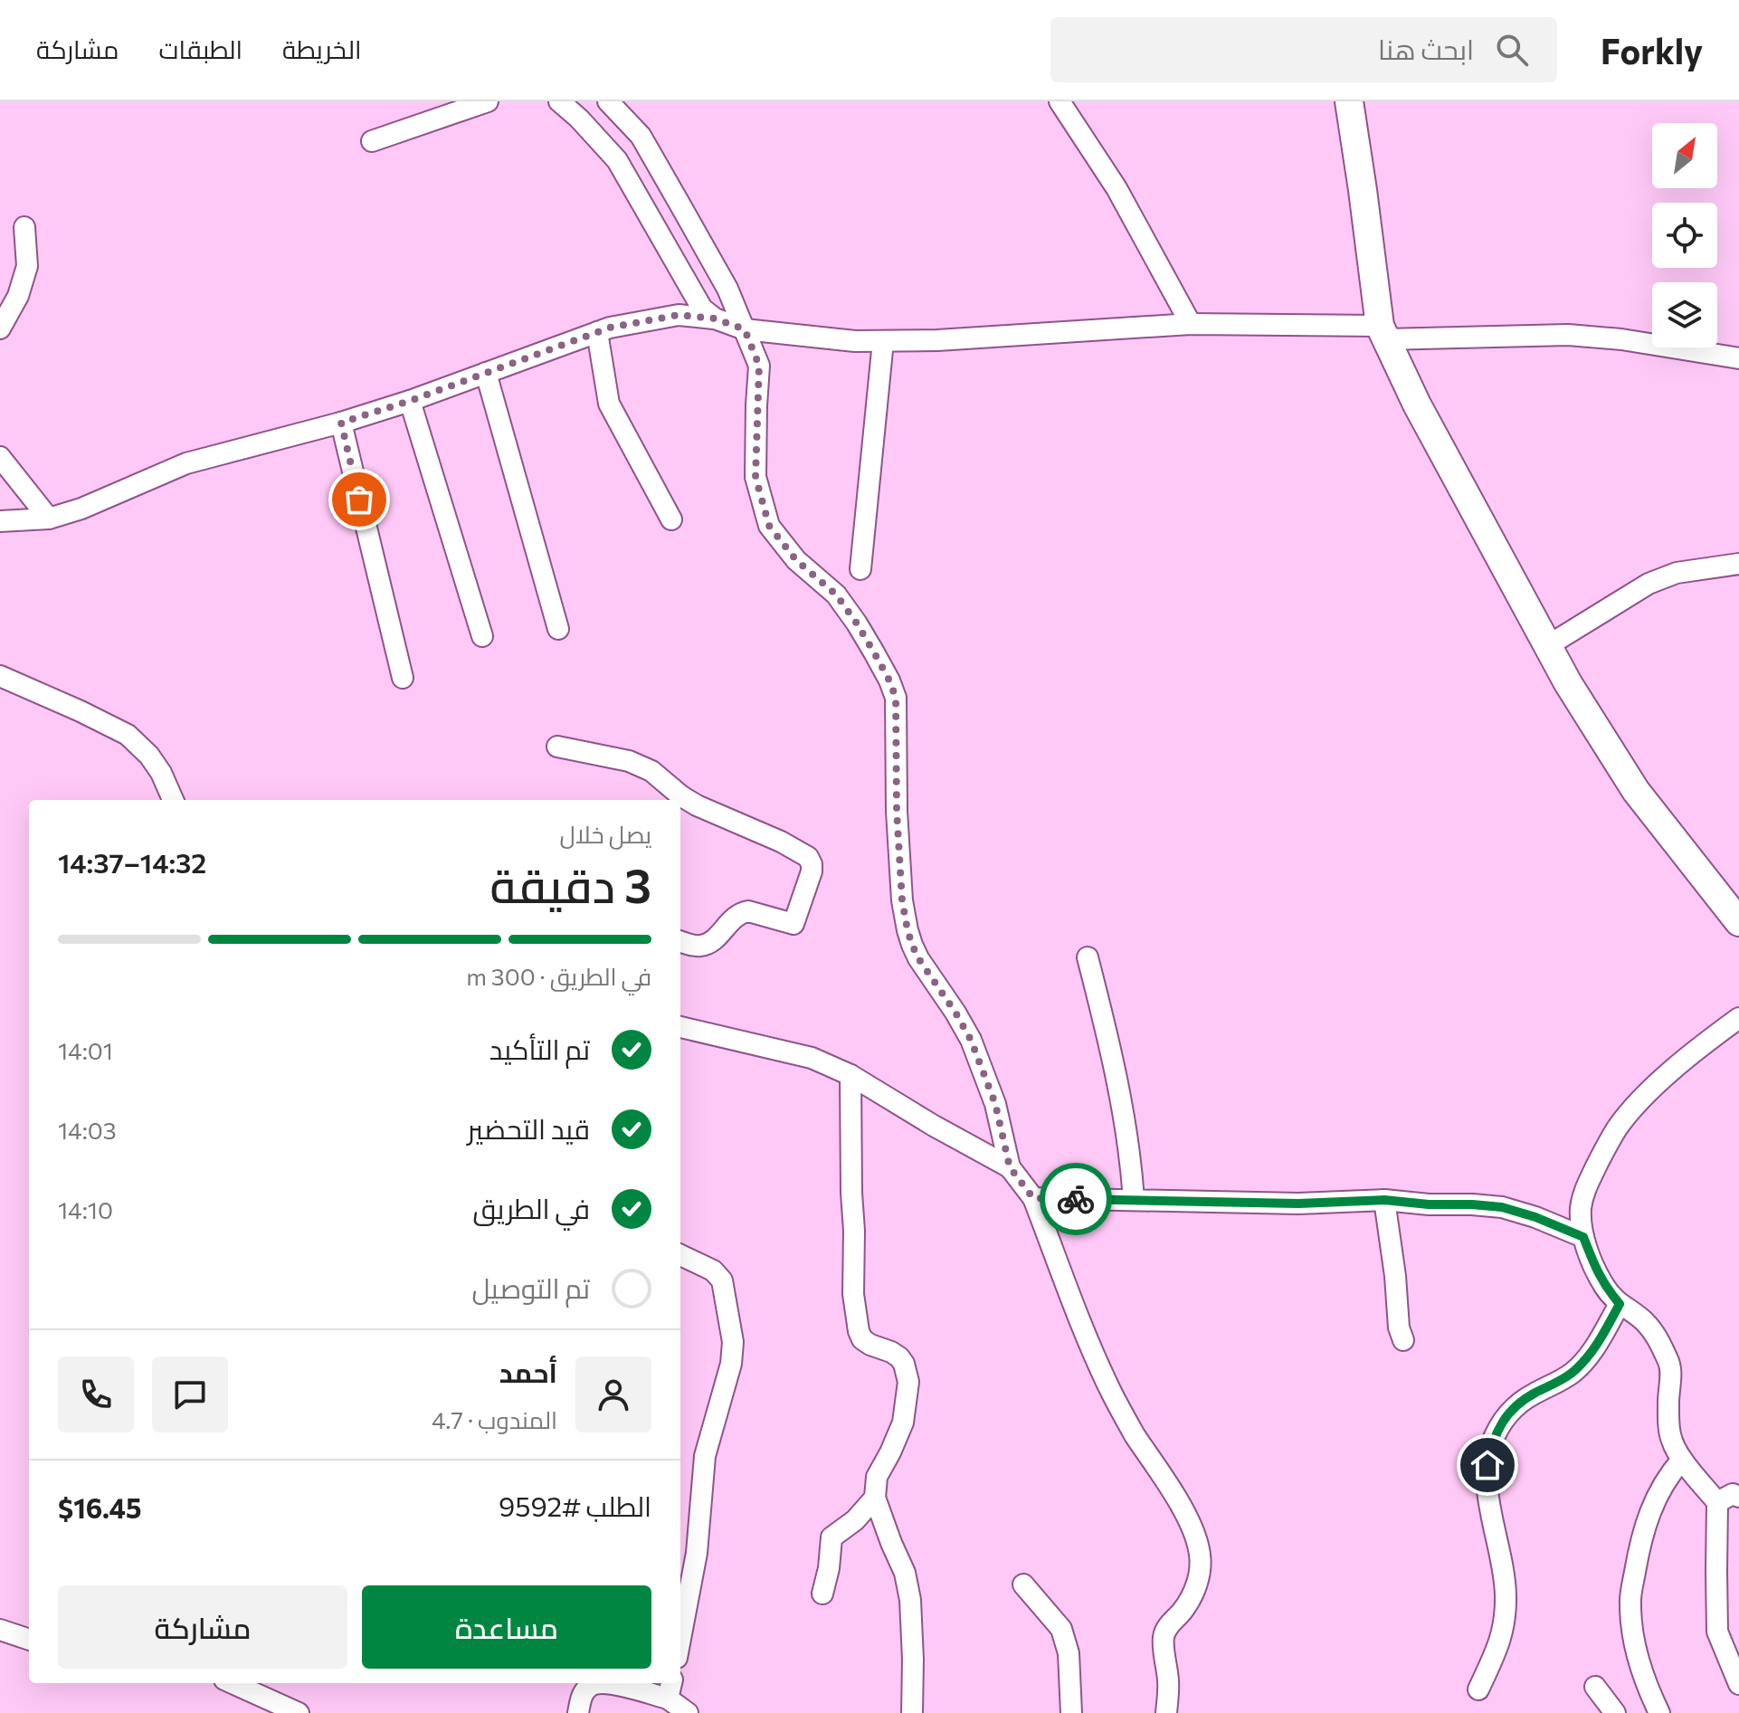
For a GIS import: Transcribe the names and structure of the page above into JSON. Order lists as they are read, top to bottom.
{
  "north": "top right",
  "page": {
    "header": "Forkly",
    "search": "ابحث هنا",
    "nav": ["الخريطة", "الطبقات", "مشاركة"],
    "heading": ["3 دقيقة", "يصل خلال", "14:32–14:37"],
    "panel": [
      "أحمد",
      "المندوب · 4.7",
      "الطلب #9592",
      "$16.45"
    ],
    "bar": "في الطريق · 300 m",
    "list": [
      ["تم التأكيد", "14:01"],
      ["قيد التحضير", "14:03"],
      ["في الطريق", "14:10"],
      "تم التوصيل"
    ],
    "buttons": ["مساعدة", "مشاركة"]
  }
}
